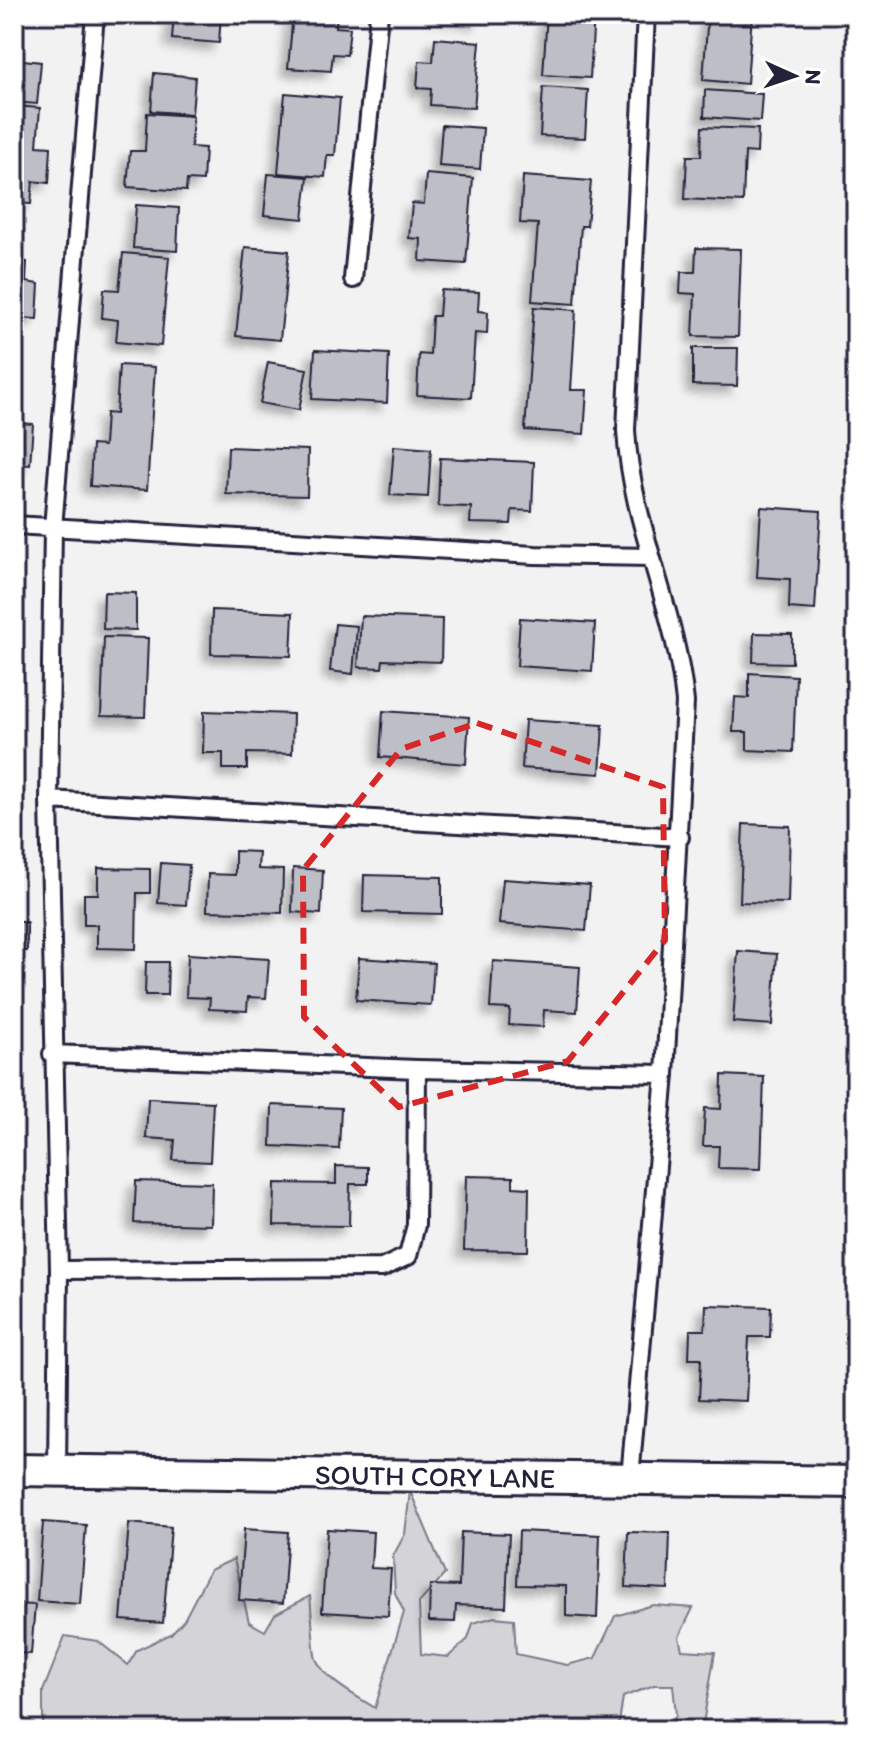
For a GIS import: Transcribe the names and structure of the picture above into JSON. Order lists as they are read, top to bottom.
{
  "streets": {
    "street": ["SOUTH CORY LANE"]
  },
  "north": "right"
}
